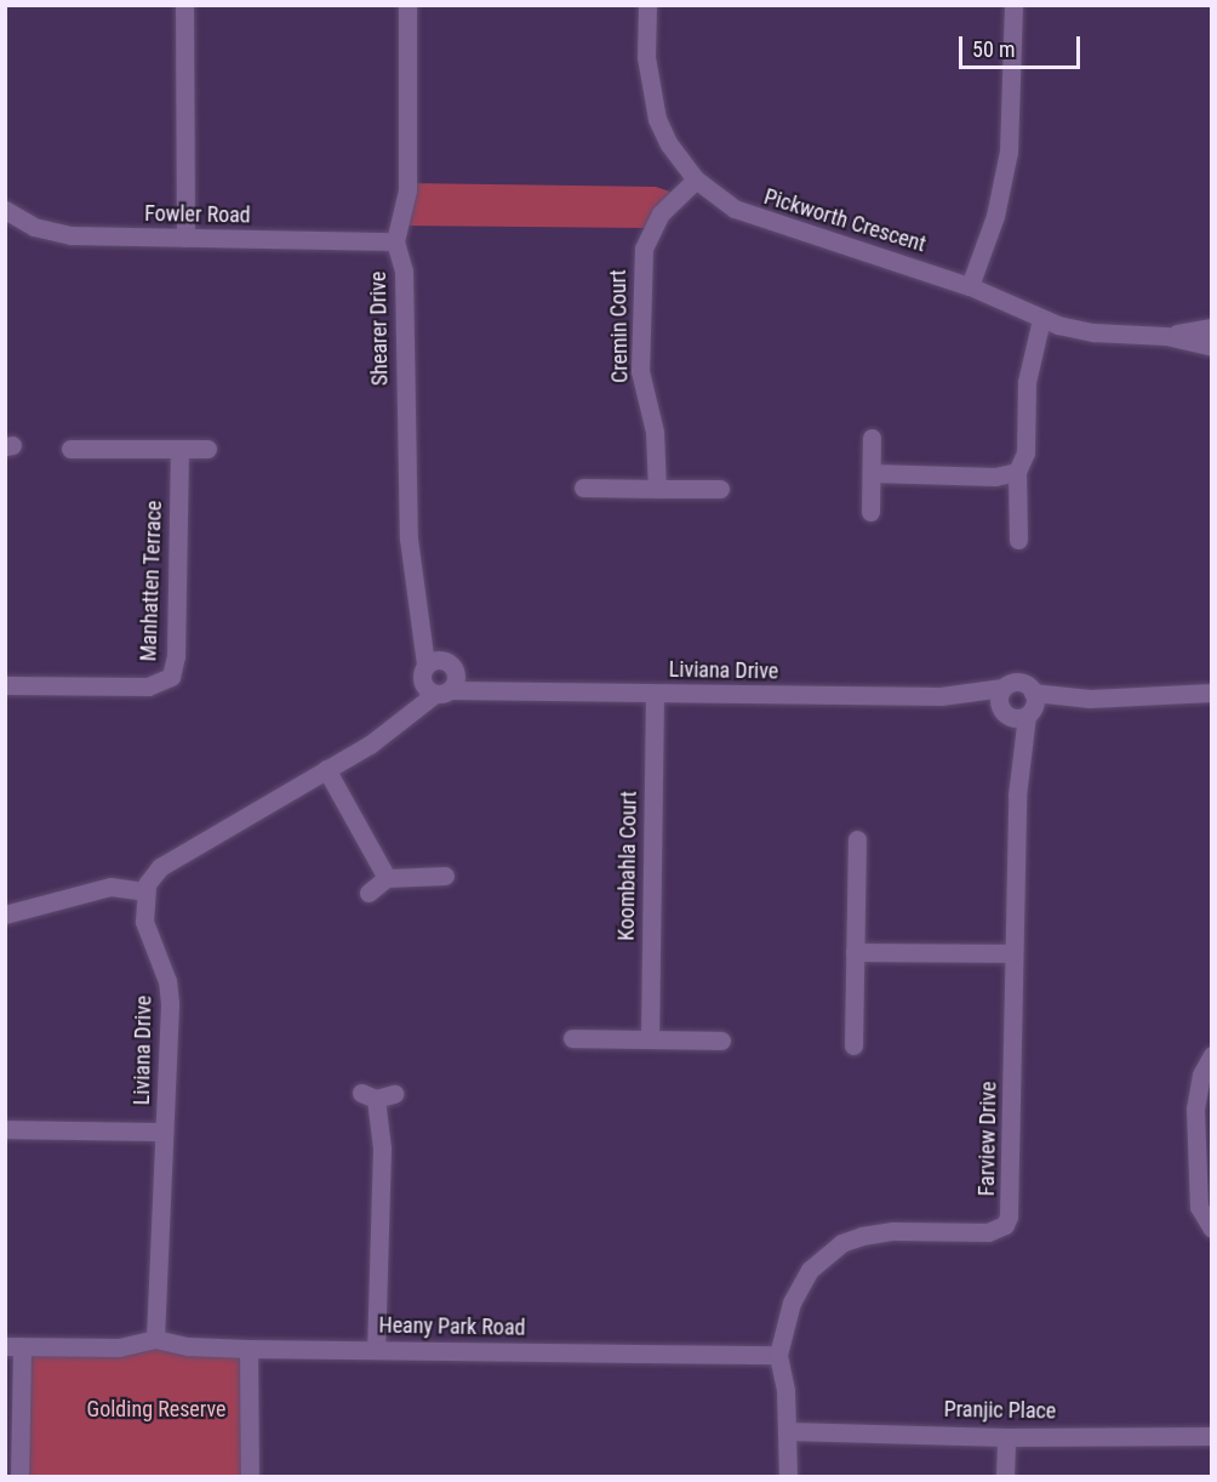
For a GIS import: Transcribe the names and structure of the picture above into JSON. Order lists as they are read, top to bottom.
{
  "streets": {
    "street": [
      "Fowler Road",
      "Pickworth Crescent",
      "Cremin Court",
      "Shearer Drive",
      "Manhatten Terrace",
      "Liviana Drive",
      "Koombahla Court",
      "Farview Drive",
      "Heany Park Road",
      "Pranjic Place"
    ]
  },
  "crossings": [
    ["Fowler Road", "Shearer Drive"],
    ["Pickworth Crescent", "Cremin Court"],
    ["Shearer Drive", "Liviana Drive"],
    ["Liviana Drive", "Koombahla Court"],
    ["Liviana Drive", "Farview Drive"],
    ["Liviana Drive", "Heany Park Road"],
    ["Farview Drive", "Heany Park Road"]
  ],
  "parks": ["Golding Reserve"],
  "scale_bar": "50 m"
}
